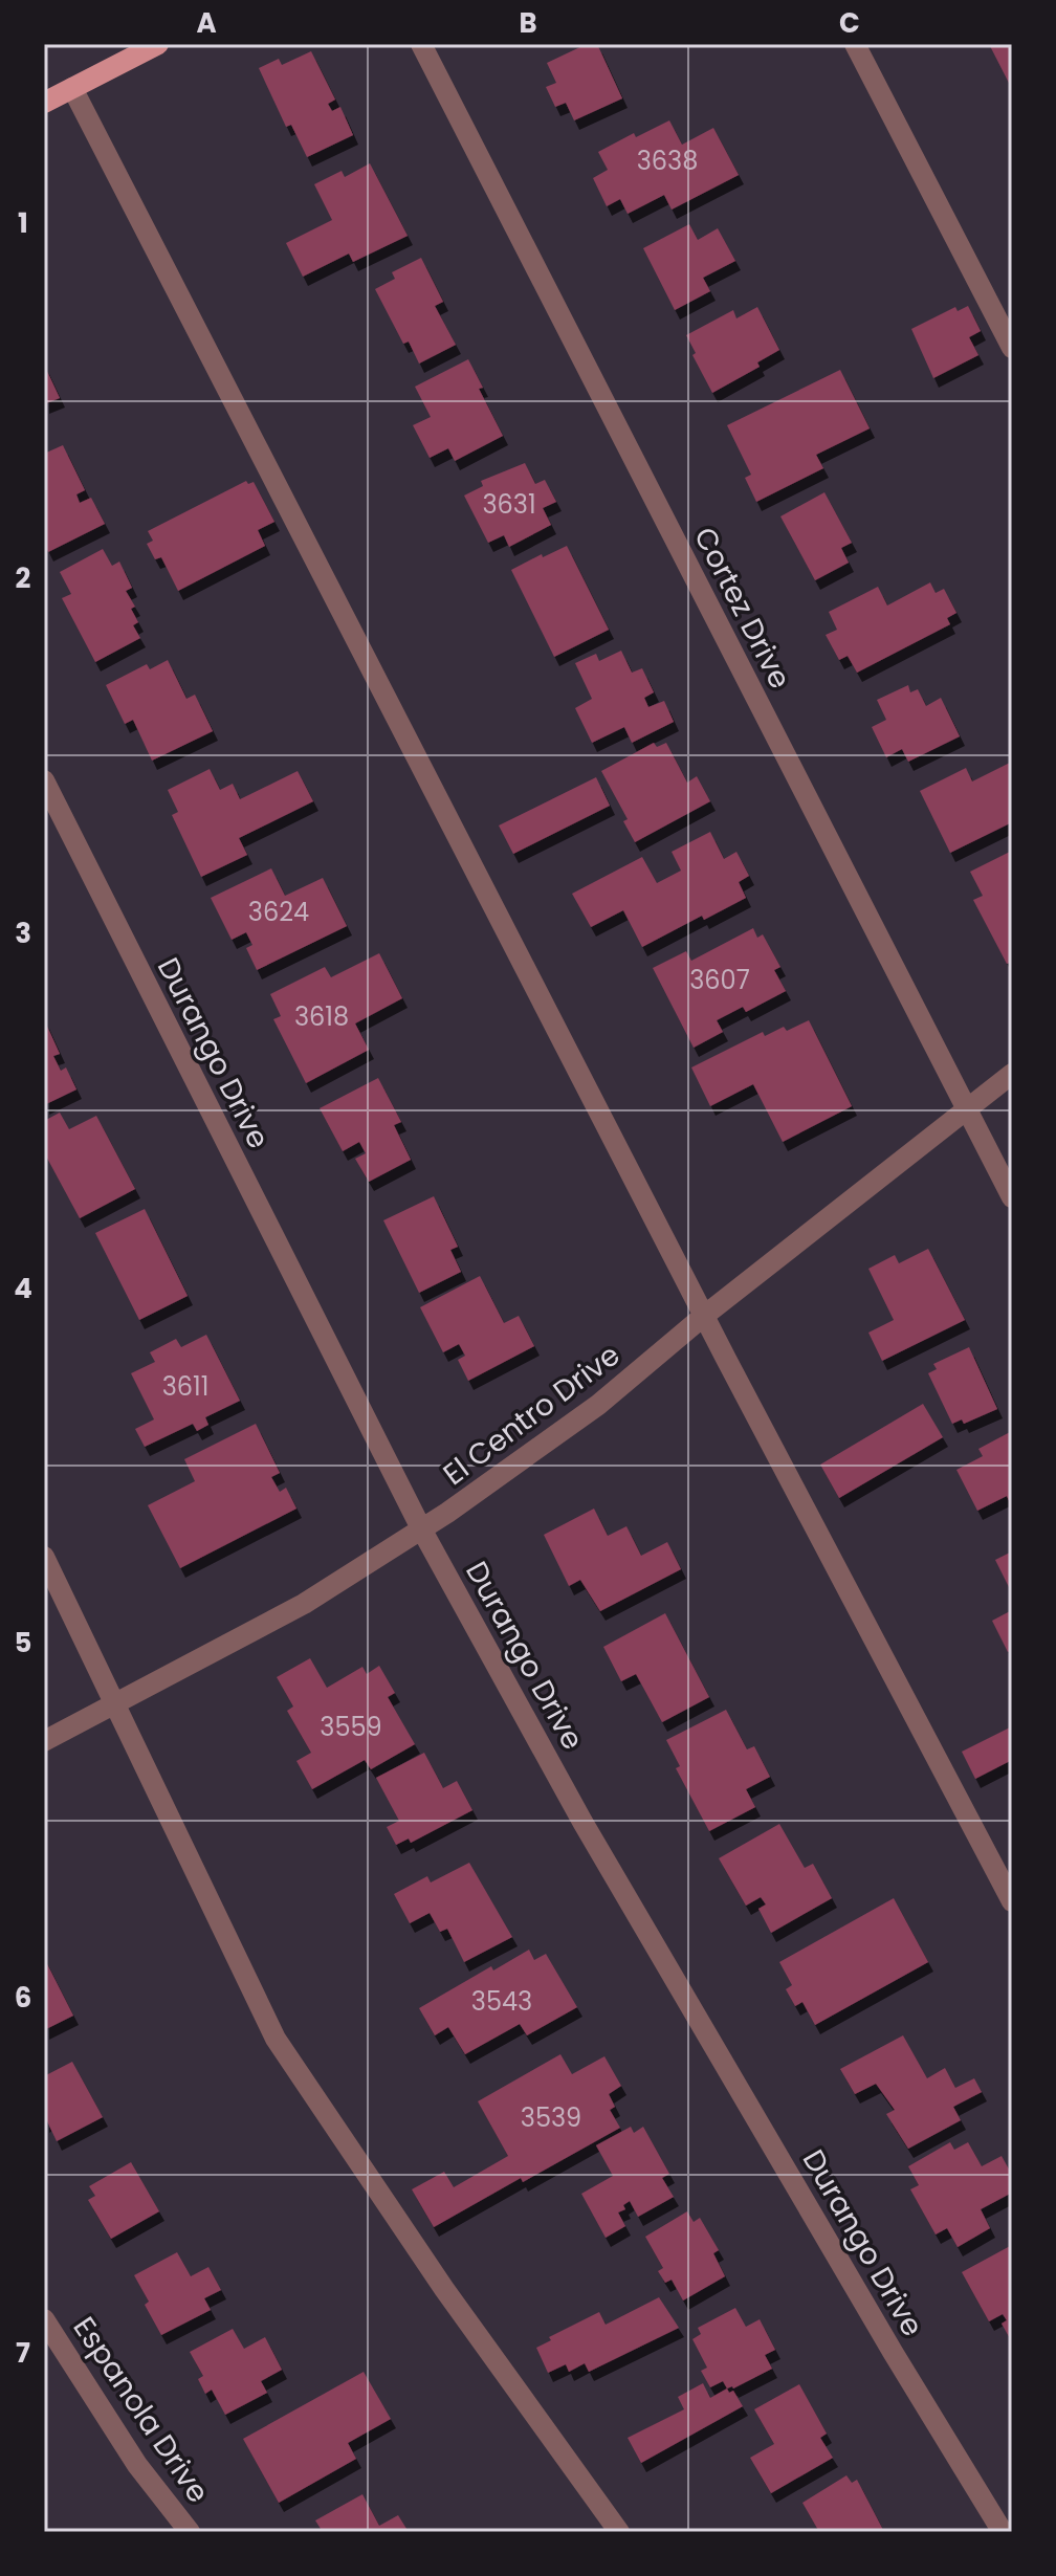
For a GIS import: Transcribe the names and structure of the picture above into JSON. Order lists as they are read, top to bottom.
{
  "streets": {
    "street": [
      "Cortez Drive",
      "Durango Drive",
      "El Centro Drive",
      "Espanola Drive"
    ]
  },
  "crossings": [
    ["Cortez Drive", "El Centro Drive"],
    ["Durango Drive", "El Centro Drive"]
  ],
  "house_numbers": [
    "3638",
    "3631",
    "3624",
    "3607",
    "3618",
    "3611",
    "3559",
    "3543",
    "3539"
  ],
  "grid": {
    "columns": ["A", "B", "C"],
    "rows": [
      "1",
      "2",
      "3",
      "4",
      "5",
      "6",
      "7"
    ]
  }
}
